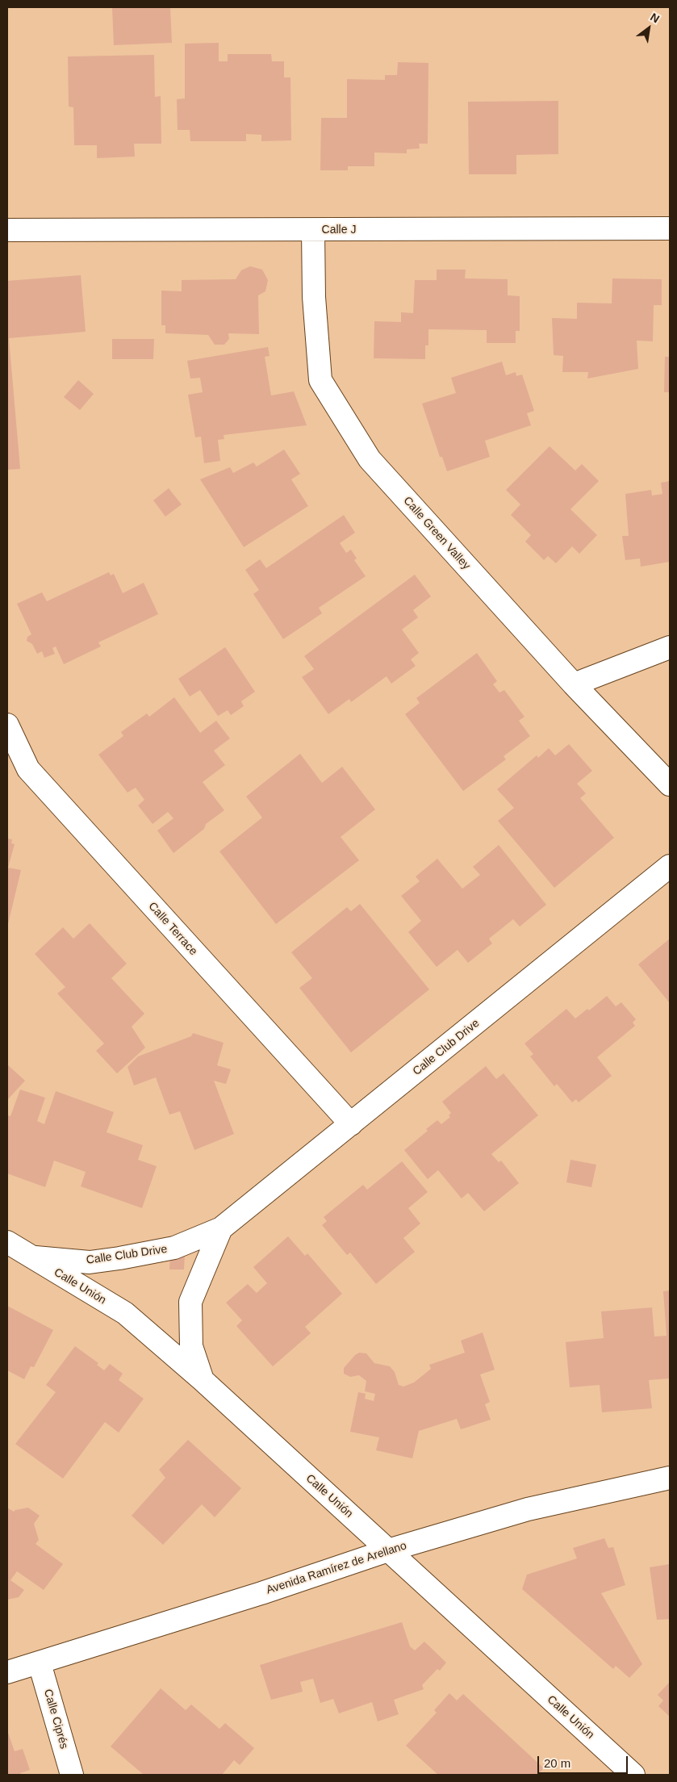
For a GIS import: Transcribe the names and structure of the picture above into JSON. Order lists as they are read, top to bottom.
{
  "streets": {
    "street": [
      "Calle J",
      "Calle Green Valley",
      "Calle Terrace",
      "Calle Club Drive",
      "Calle Unión",
      "Avenida Ramírez de Arellano",
      "Calle Ciprés"
    ]
  },
  "crossings": [
    ["Calle J", "Calle Green Valley"],
    ["Calle Terrace", "Calle Club Drive"],
    ["Calle Club Drive", "Calle Unión"],
    ["Calle Unión", "Avenida Ramírez de Arellano"],
    ["Avenida Ramírez de Arellano", "Calle Ciprés"]
  ],
  "scale_bar": "20 m",
  "north": "top right"
}
